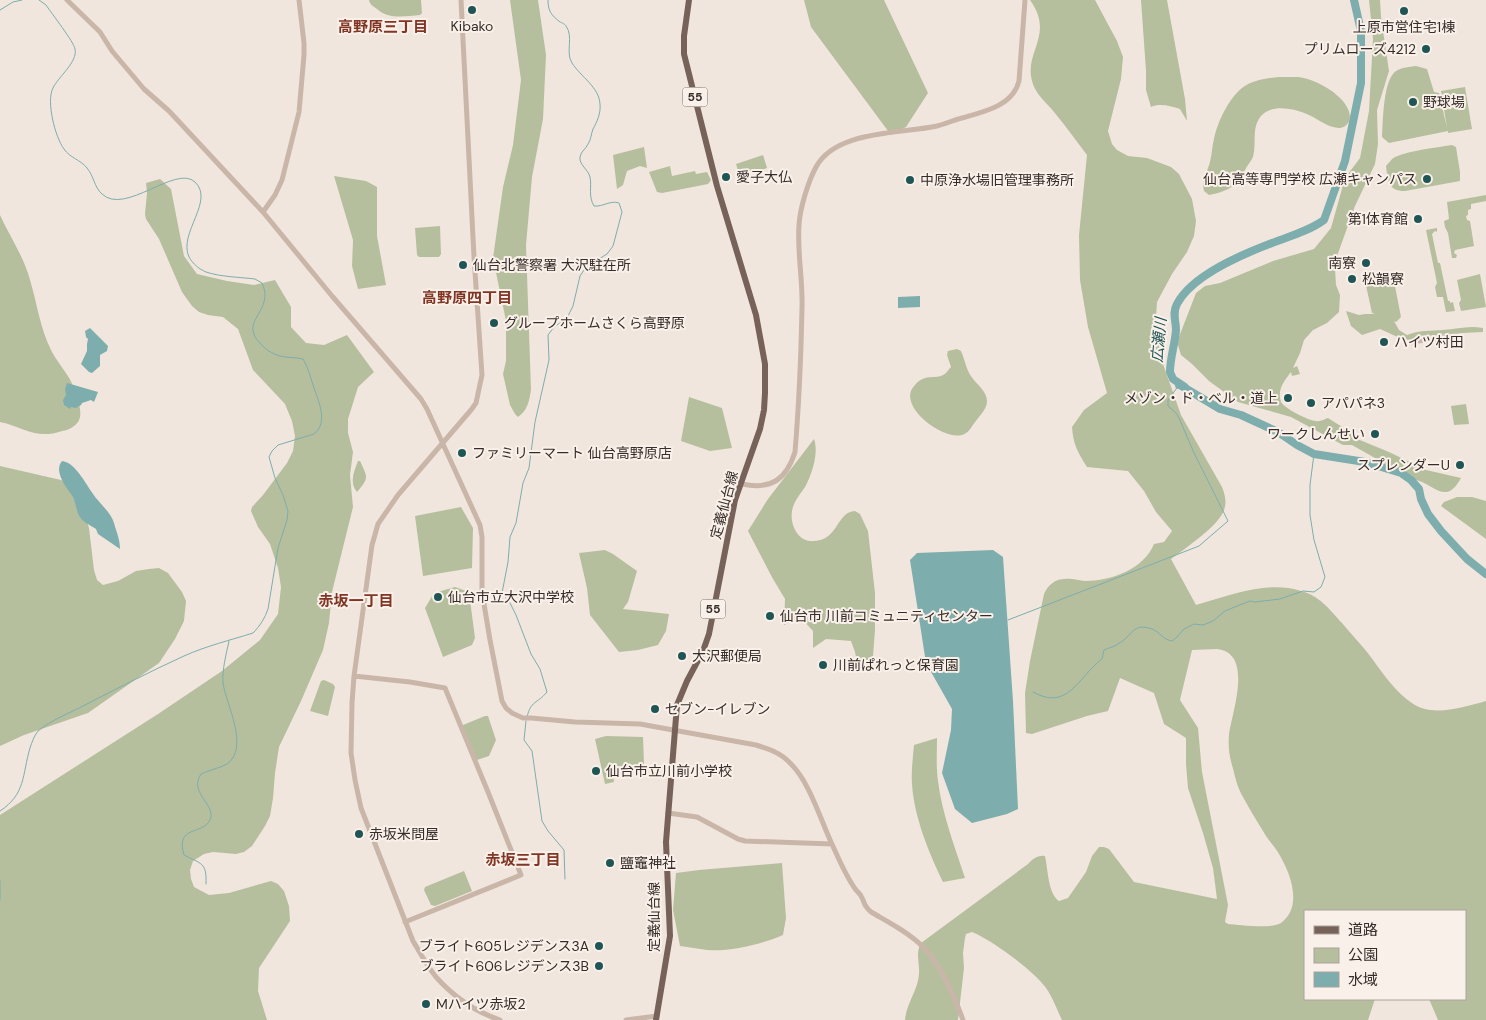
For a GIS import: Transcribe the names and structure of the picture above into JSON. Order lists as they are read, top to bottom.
{
  "streets": {
    "main road": ["55", "定義仙台線"]
  },
  "districts": [
    "高野原三丁目",
    "高野原四丁目",
    "赤坂一丁目",
    "赤坂三丁目"
  ],
  "water": ["広瀬川"],
  "places": [
    "Kibako",
    "上原市営住宅1棟",
    "プリムローズ4212",
    "野球場",
    "愛子大仏",
    "仙台高等専門学校 広瀬キャンパス",
    "中原浄水場旧管理事務所",
    "第1体育館",
    "南寮",
    "仙台北警察署 大沢駐在所",
    "松韻寮",
    "グループホームさくら高野原",
    "ハイツ村田",
    "メゾン・ド・ベル・道上",
    "アパパネ3",
    "ワークしんせい",
    "ファミリーマート 仙台高野原店",
    "スプレンダーU",
    "仙台市立大沢中学校",
    "仙台市 川前コミュニティセンター",
    "大沢郵便局",
    "川前ぱれっと保育園",
    "セブン-イレブン",
    "仙台市立川前小学校",
    "赤坂米問屋",
    "鹽竈神社",
    "ブライト605レジデンス3A",
    "ブライト606レジデンス3B",
    "Mハイツ赤坂2"
  ],
  "legend": ["道路", "公園", "水域"]
}
